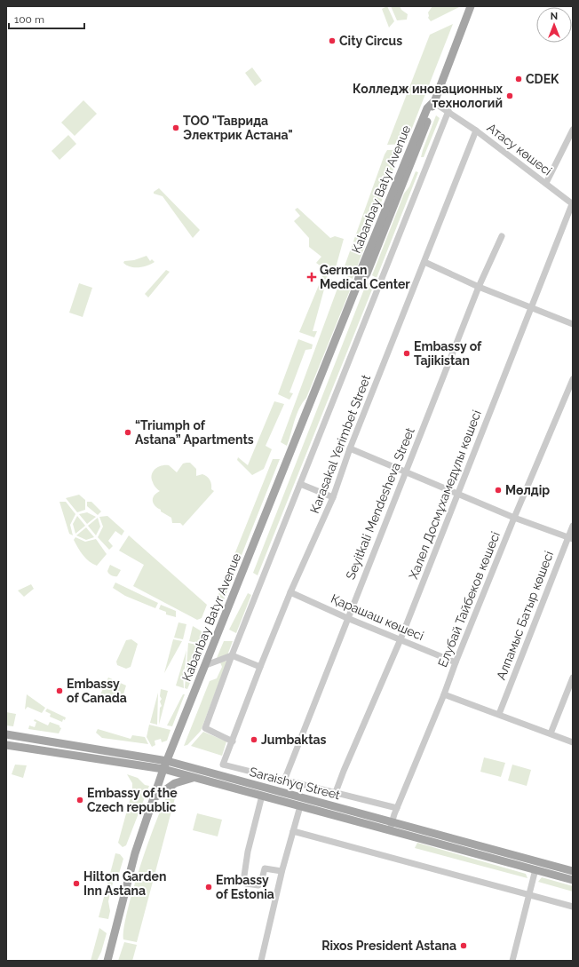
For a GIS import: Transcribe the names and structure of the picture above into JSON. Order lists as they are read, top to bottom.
{
  "streets": {
    "main road": ["Kabanbay Batyr Avenue", "Saraishyq Street"],
    "street": [
      "Атасу көшесі",
      "Karasakal Yerimbet Street",
      "Халел Досмұхамедұлы көшесі",
      "Seyitkali Mendesheva Street",
      "Елубай Тайбеков көшесі",
      "Алпамыс Батыр көшесі",
      "Қарашаш көшесі"
    ]
  },
  "crossings": [
    ["Атасу көшесі", "Kabanbay Batyr Avenue"],
    ["Атасу көшесі", "Karasakal Yerimbet Street"],
    ["Атасу көшесі", "Халел Досмұхамедұлы көшесі"],
    ["Kabanbay Batyr Avenue", "Saraishyq Street"],
    ["Karasakal Yerimbet Street", "Seyitkali Mendesheva Street"],
    ["Karasakal Yerimbet Street", "Қарашаш көшесі"],
    ["Халел Досмұхамедұлы көшесі", "Қарашаш көшесі"],
    ["Seyitkali Mendesheva Street", "Қарашаш көшесі"],
    ["Елубай Тайбеков көшесі", "Қарашаш көшесі"],
    ["Елубай Тайбеков көшесі", "Saraishyq Street"]
  ],
  "places": {
    "other": [
      "City Circus",
      "CDEK",
      "Колледж иновационных технологий",
      "ТОО \"Таврида Электрик Астана\"",
      "Embassy of Tajikistan",
      "“Triumph of Astana” Apartments",
      "Мөлдір",
      "Embassy of Canada",
      "Jumbaktas",
      "Embassy of the Czech republic",
      "Hilton Garden Inn Astana",
      "Embassy of Estonia",
      "Rixos President Astana"
    ],
    "health": ["German Medical Center"]
  },
  "scale_bar": "100 m",
  "north": "top"
}
